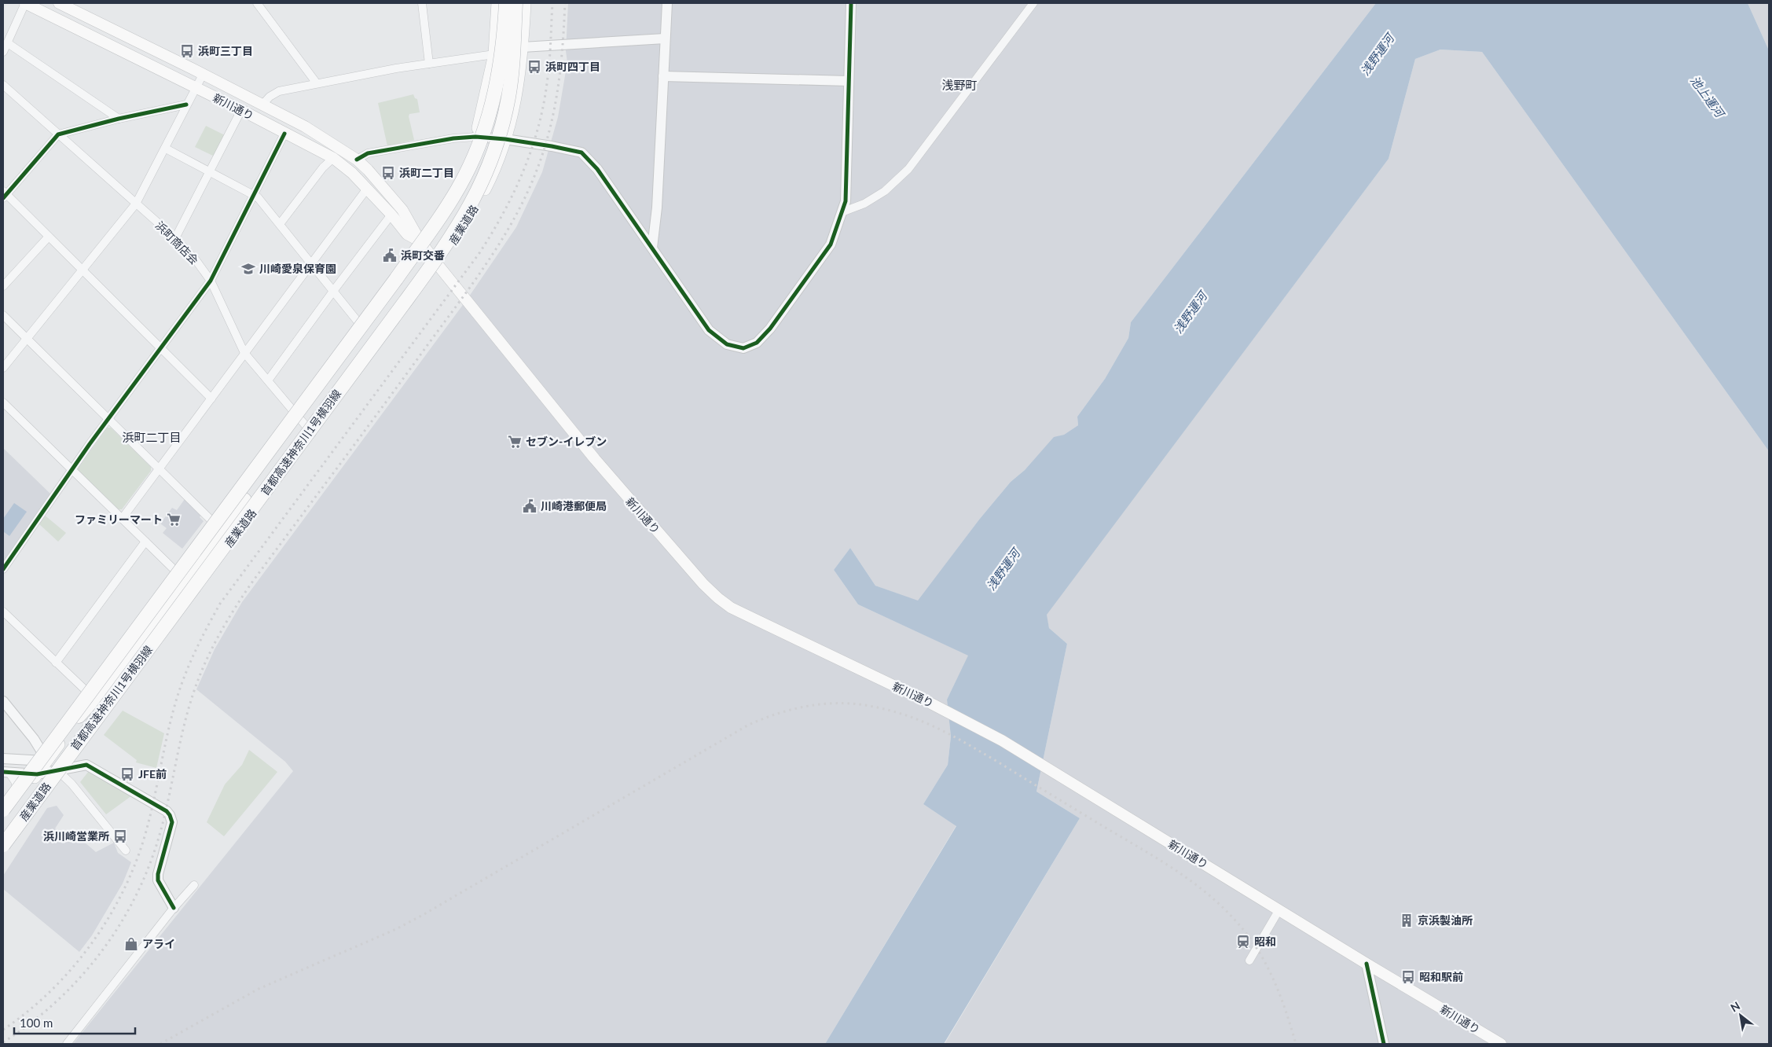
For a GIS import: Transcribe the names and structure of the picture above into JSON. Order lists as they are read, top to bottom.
{
  "streets": {
    "highway": ["首都高速神奈川1号横羽線"],
    "main road": ["新川通り", "産業道路"],
    "street": ["浜町商店会"]
  },
  "crossings": [
    ["新川通り", "産業道路"],
    ["産業道路", "浜町商店会"]
  ],
  "districts": ["浅野町", "浜町二丁目"],
  "water": ["浅野運河", "池上運河"],
  "places": {
    "bus stop": [
      "浜町三丁目",
      "浜町四丁目",
      "浜町二丁目",
      "JFE前",
      "浜川崎営業所",
      "昭和駅前"
    ],
    "public building": ["浜町交番", "川崎港郵便局"],
    "school or university": ["川崎愛泉保育園"],
    "supermarket": ["セブン-イレブン", "ファミリーマート"],
    "building": ["京浜製油所"],
    "station": ["昭和"],
    "shop": ["アライ"]
  },
  "scale_bar": "100 m",
  "north": "top left"
}
